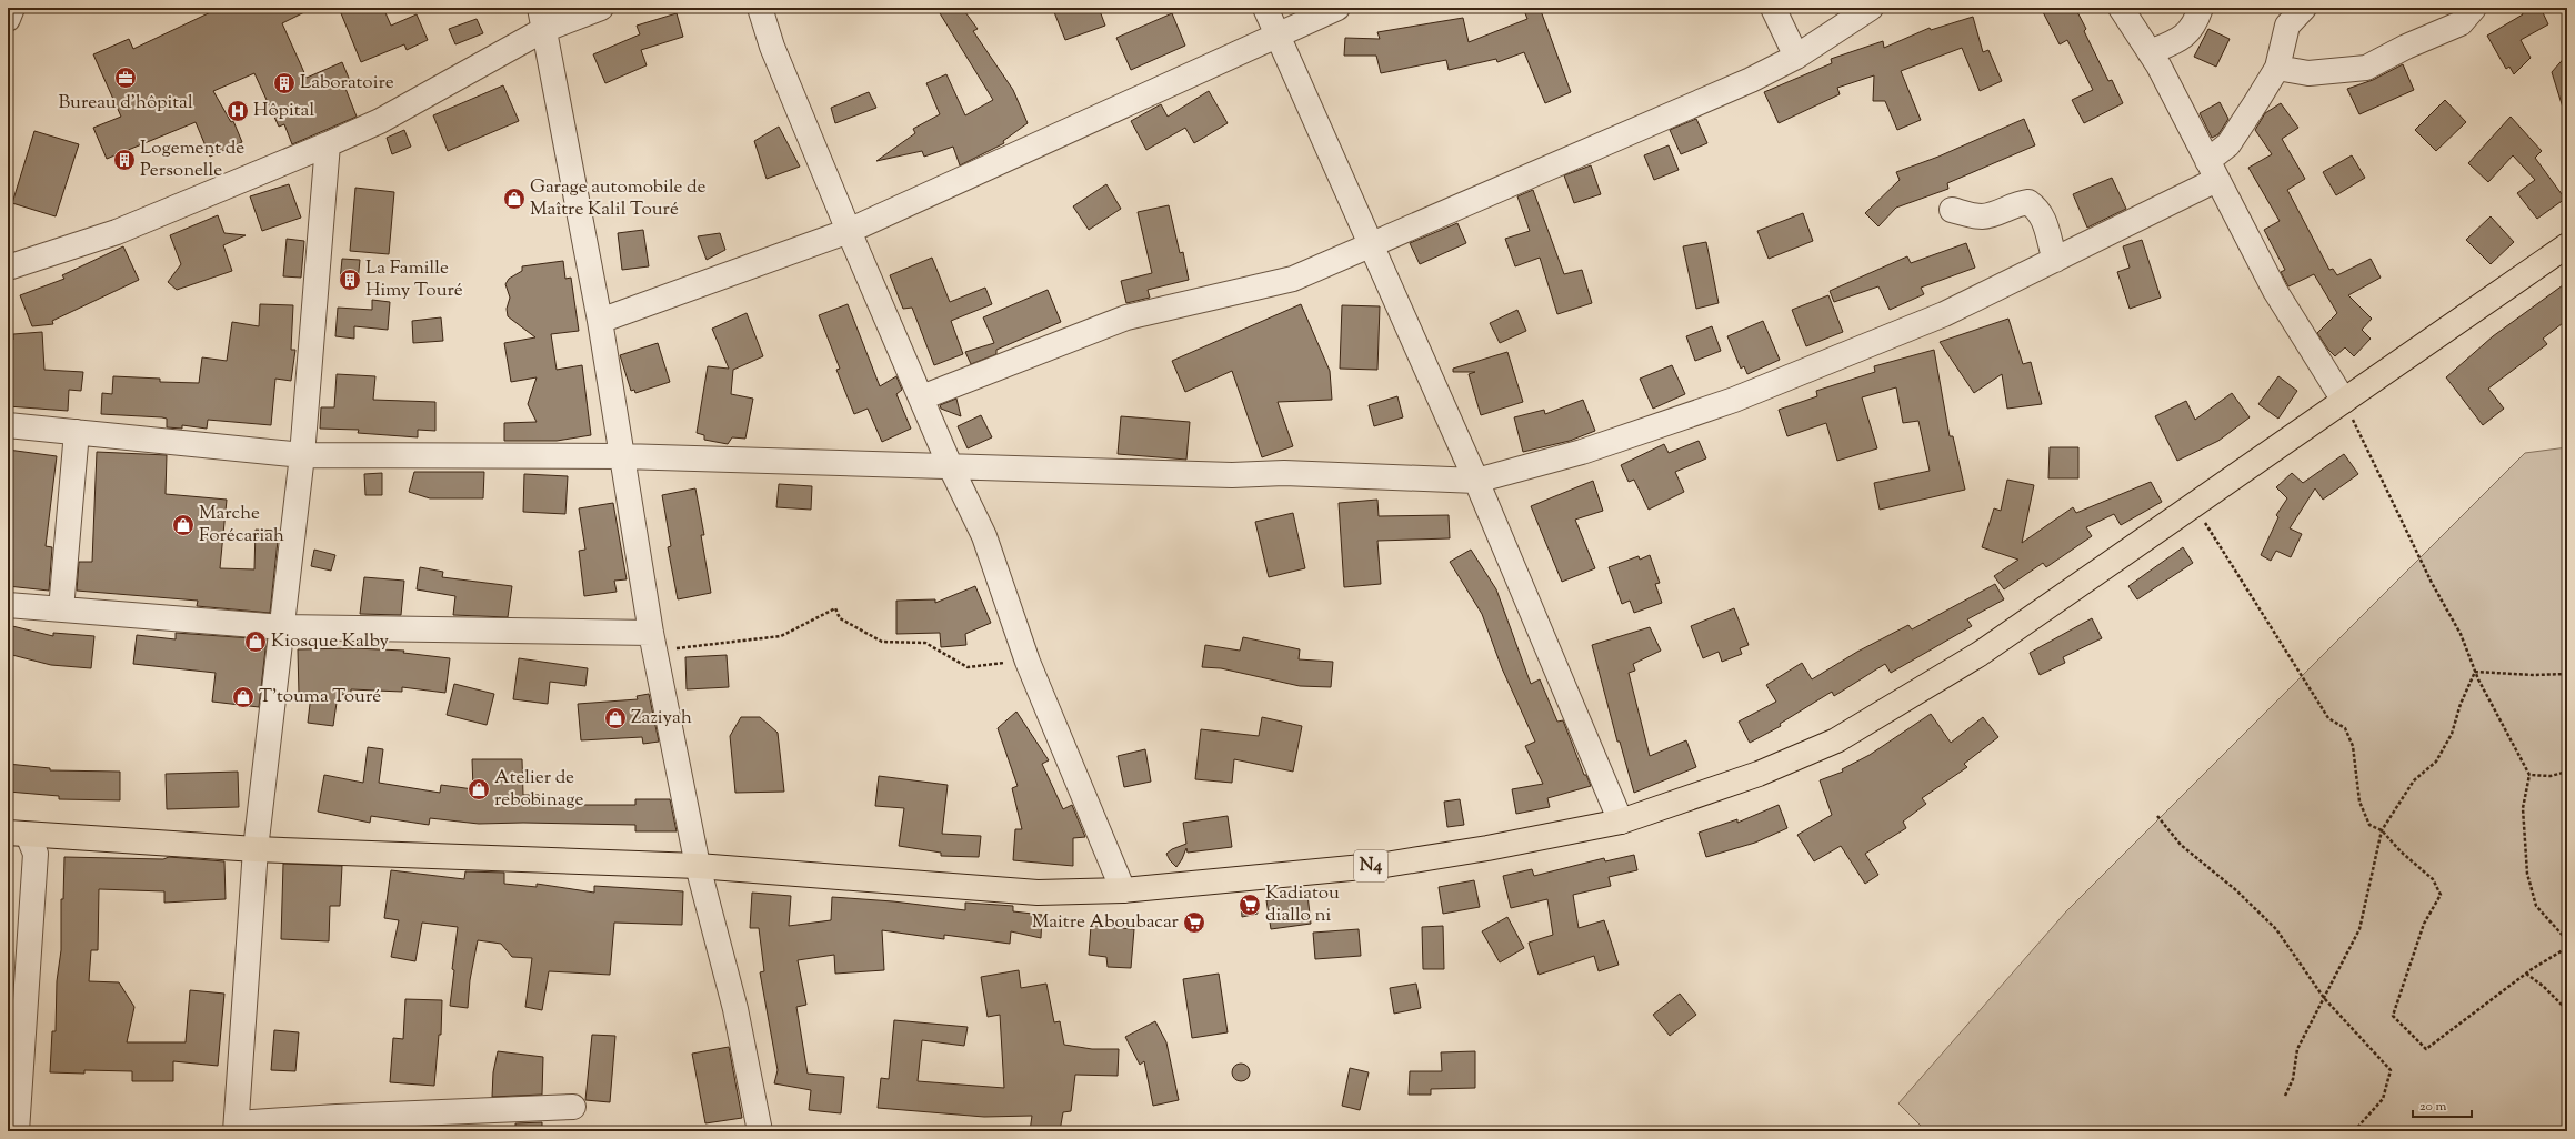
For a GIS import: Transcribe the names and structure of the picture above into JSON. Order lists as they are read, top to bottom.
{
  "streets": {
    "highway": ["N4"]
  },
  "places": {
    "office": ["Bureau d'hôpital"],
    "building": ["Laboratoire", "Logement de Personelle", "La Famille Himy Touré"],
    "hospital": ["Hôpital"],
    "shop": [
      "Garage automobile de Maître Kalil Touré",
      "Marche Forécariah",
      "Kiosque Kalby",
      "T'touma Touré",
      "Zaziyah",
      "Atelier de rebobinage"
    ],
    "supermarket": ["Kadiatou diallo ni", "Maitre Aboubacar"]
  },
  "scale_bar": "20 m"
}
